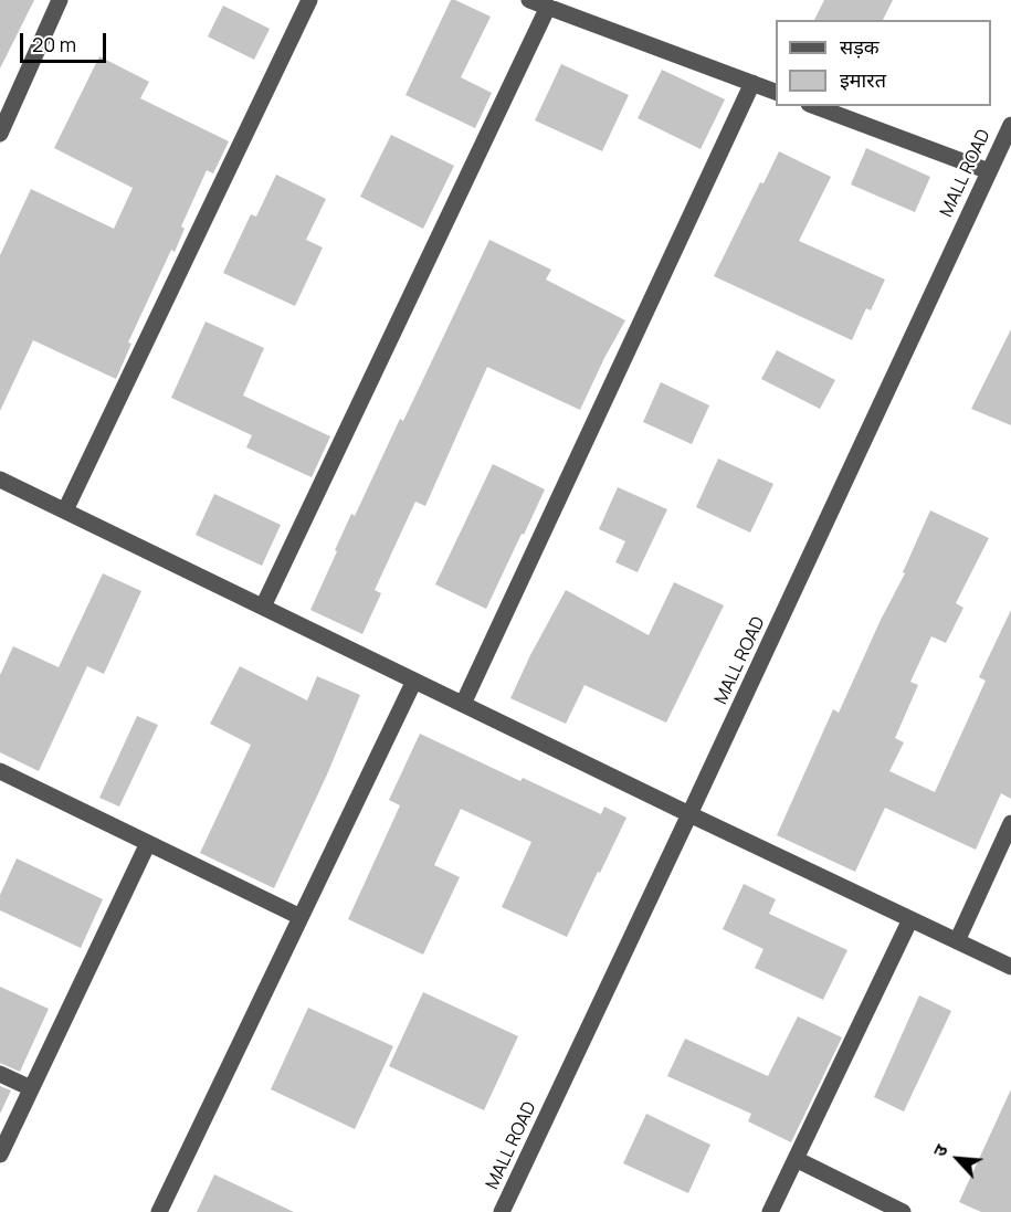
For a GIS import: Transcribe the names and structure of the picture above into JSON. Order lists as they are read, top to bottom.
{
  "streets": {
    "street": ["MALL ROAD"]
  },
  "legend": ["सड़क", "इमारत"],
  "scale_bar": "20 m",
  "north": "top left"
}
